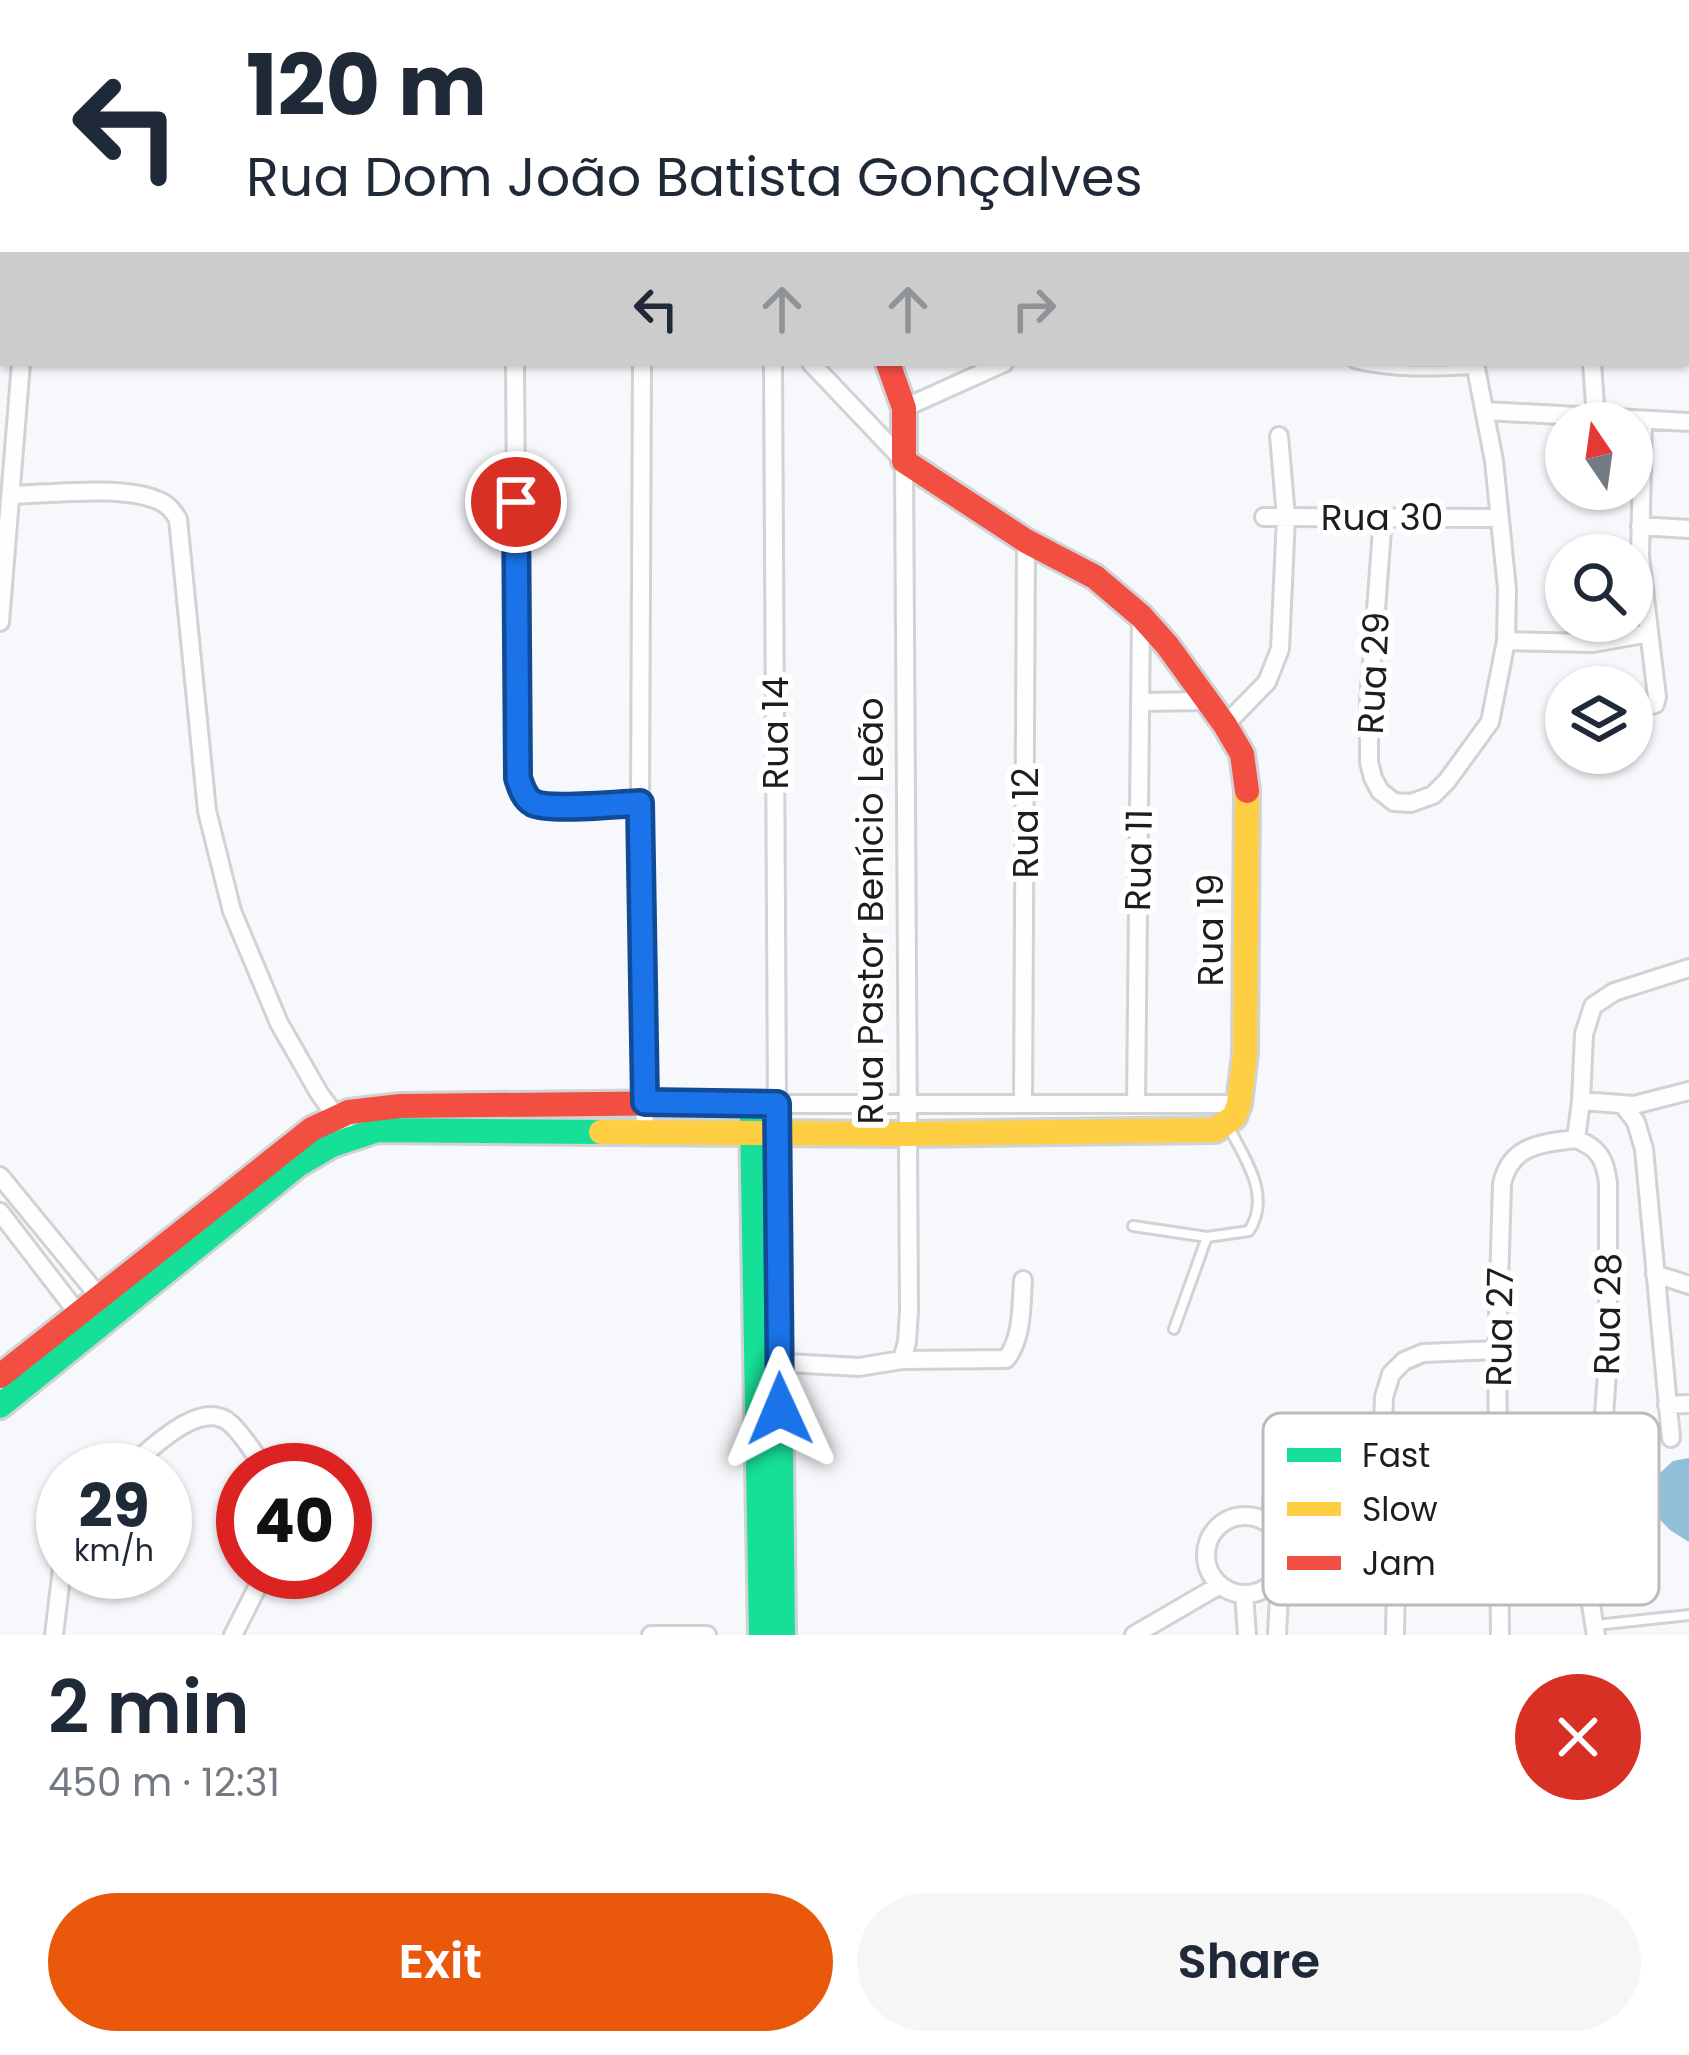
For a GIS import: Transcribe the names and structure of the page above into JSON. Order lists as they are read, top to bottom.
{
  "streets": {
    "street": [
      "Rua 30",
      "Rua 29",
      "Rua 14",
      "Rua 12",
      "Rua 11",
      "Rua Pastor Benício Leão",
      "Rua 19",
      "Rua 28",
      "Rua 27"
    ]
  },
  "crossings": [
    ["Rua 30", "Rua 29"],
    ["Rua 28", "Rua 27"]
  ],
  "legend": ["Fast", "Slow", "Jam"],
  "north": "top",
  "page": {
    "turn": ["120 m", "Rua Dom João Batista Gonçalves"],
    "speed": "29 km/h",
    "limit": "40",
    "heading": ["2 min", "450 m · 12:31"],
    "buttons": ["Exit", "Share"]
  }
}
